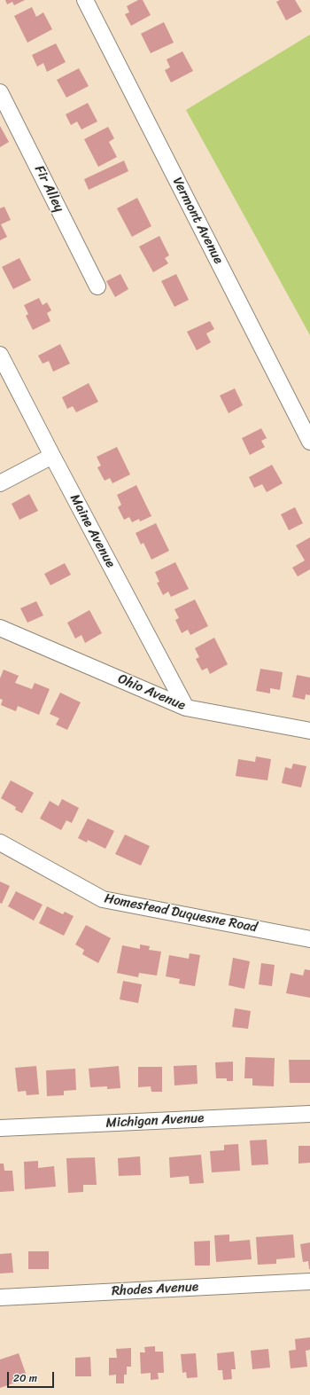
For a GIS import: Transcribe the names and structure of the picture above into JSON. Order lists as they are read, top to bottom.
{
  "streets": {
    "street": [
      "Fir Alley",
      "Vermont Avenue",
      "Maine Avenue",
      "Ohio Avenue",
      "Homestead Duquesne Road",
      "Michigan Avenue",
      "Rhodes Avenue"
    ]
  },
  "crossings": [
    ["Maine Avenue", "Ohio Avenue"]
  ],
  "scale_bar": "20 m"
}
